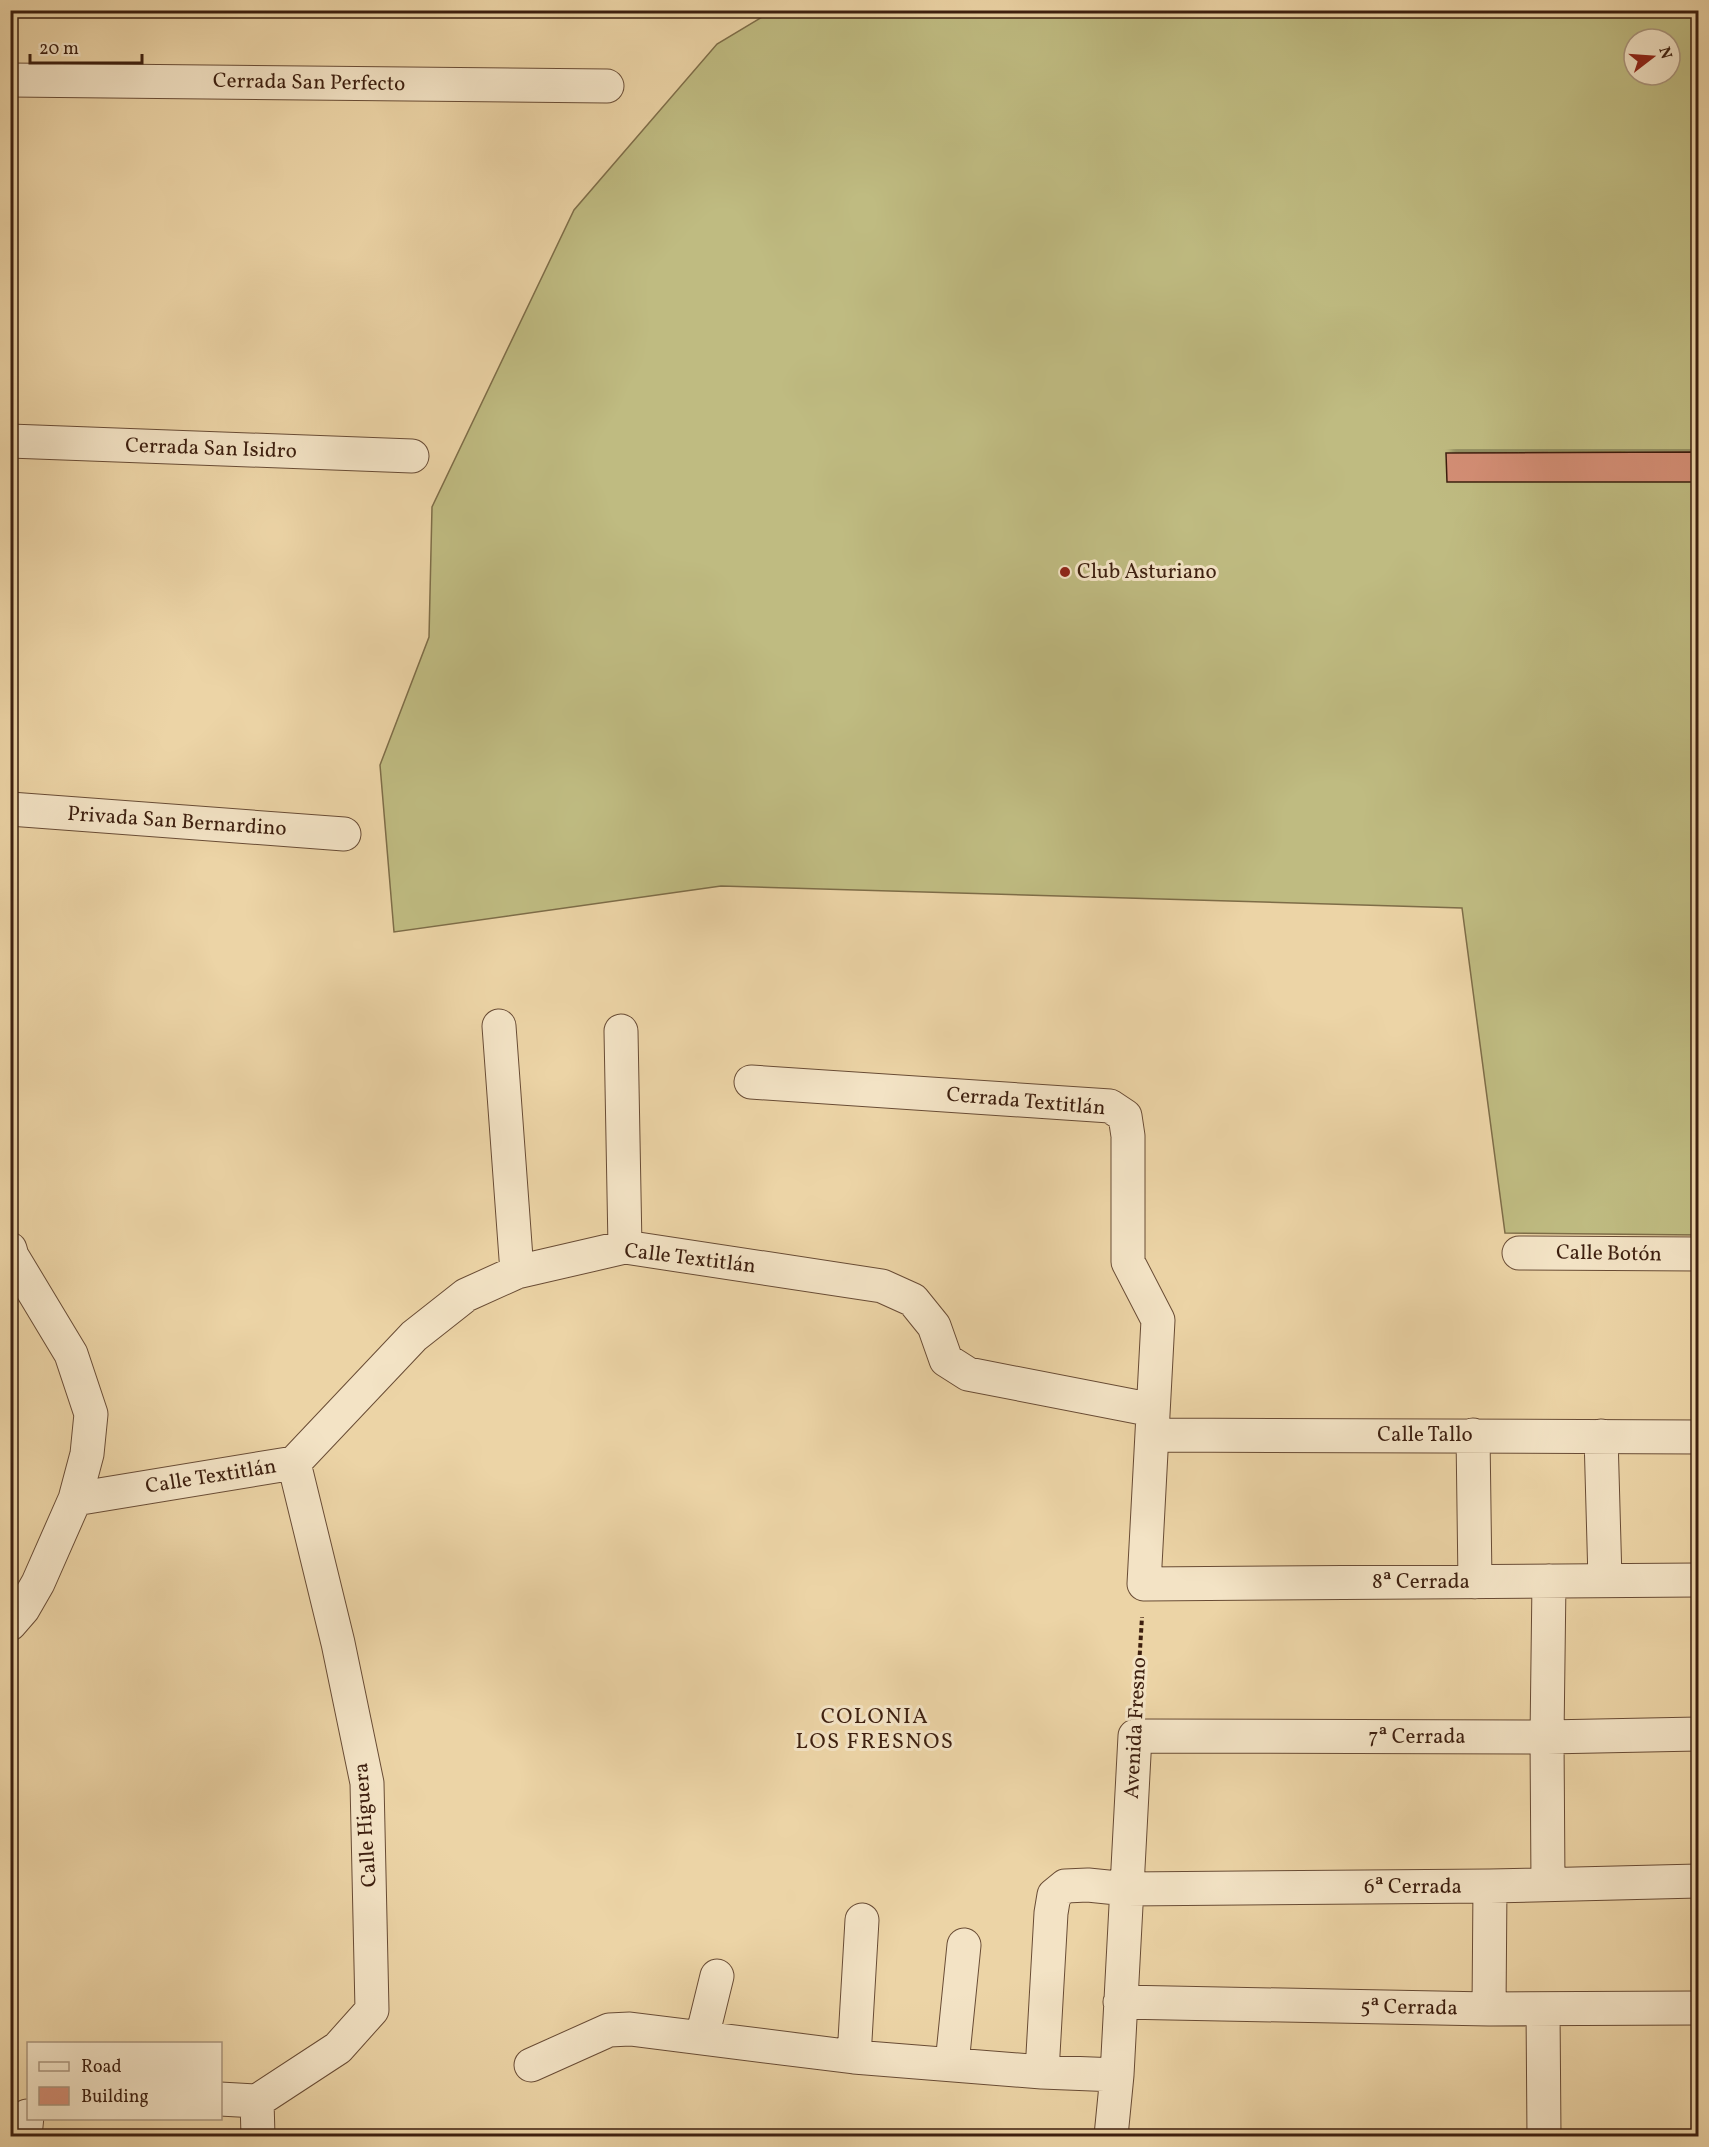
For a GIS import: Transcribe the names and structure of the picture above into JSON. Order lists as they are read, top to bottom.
{
  "streets": {
    "street": [
      "Cerrada San Perfecto",
      "Cerrada San Isidro",
      "Privada San Bernardino",
      "Cerrada Textitlán",
      "Calle Botón",
      "Calle Textitlán",
      "Calle Tallo",
      "8ª Cerrada",
      "Avenida Fresno",
      "7ª Cerrada",
      "Calle Higuera",
      "6ª Cerrada",
      "5ª Cerrada"
    ]
  },
  "crossings": [
    ["Cerrada Textitlán", "Calle Textitlán"],
    ["Cerrada Textitlán", "Calle Tallo"],
    ["Calle Textitlán", "Calle Tallo"],
    ["Calle Textitlán", "Calle Higuera"],
    ["8ª Cerrada", "Avenida Fresno"],
    ["Avenida Fresno", "7ª Cerrada"],
    ["Avenida Fresno", "6ª Cerrada"],
    ["Avenida Fresno", "5ª Cerrada"]
  ],
  "districts": ["COLONIA LOS FRESNOS"],
  "places": ["Club Asturiano"],
  "legend": ["Road", "Building"],
  "scale_bar": "20 m",
  "north": "right"
}
